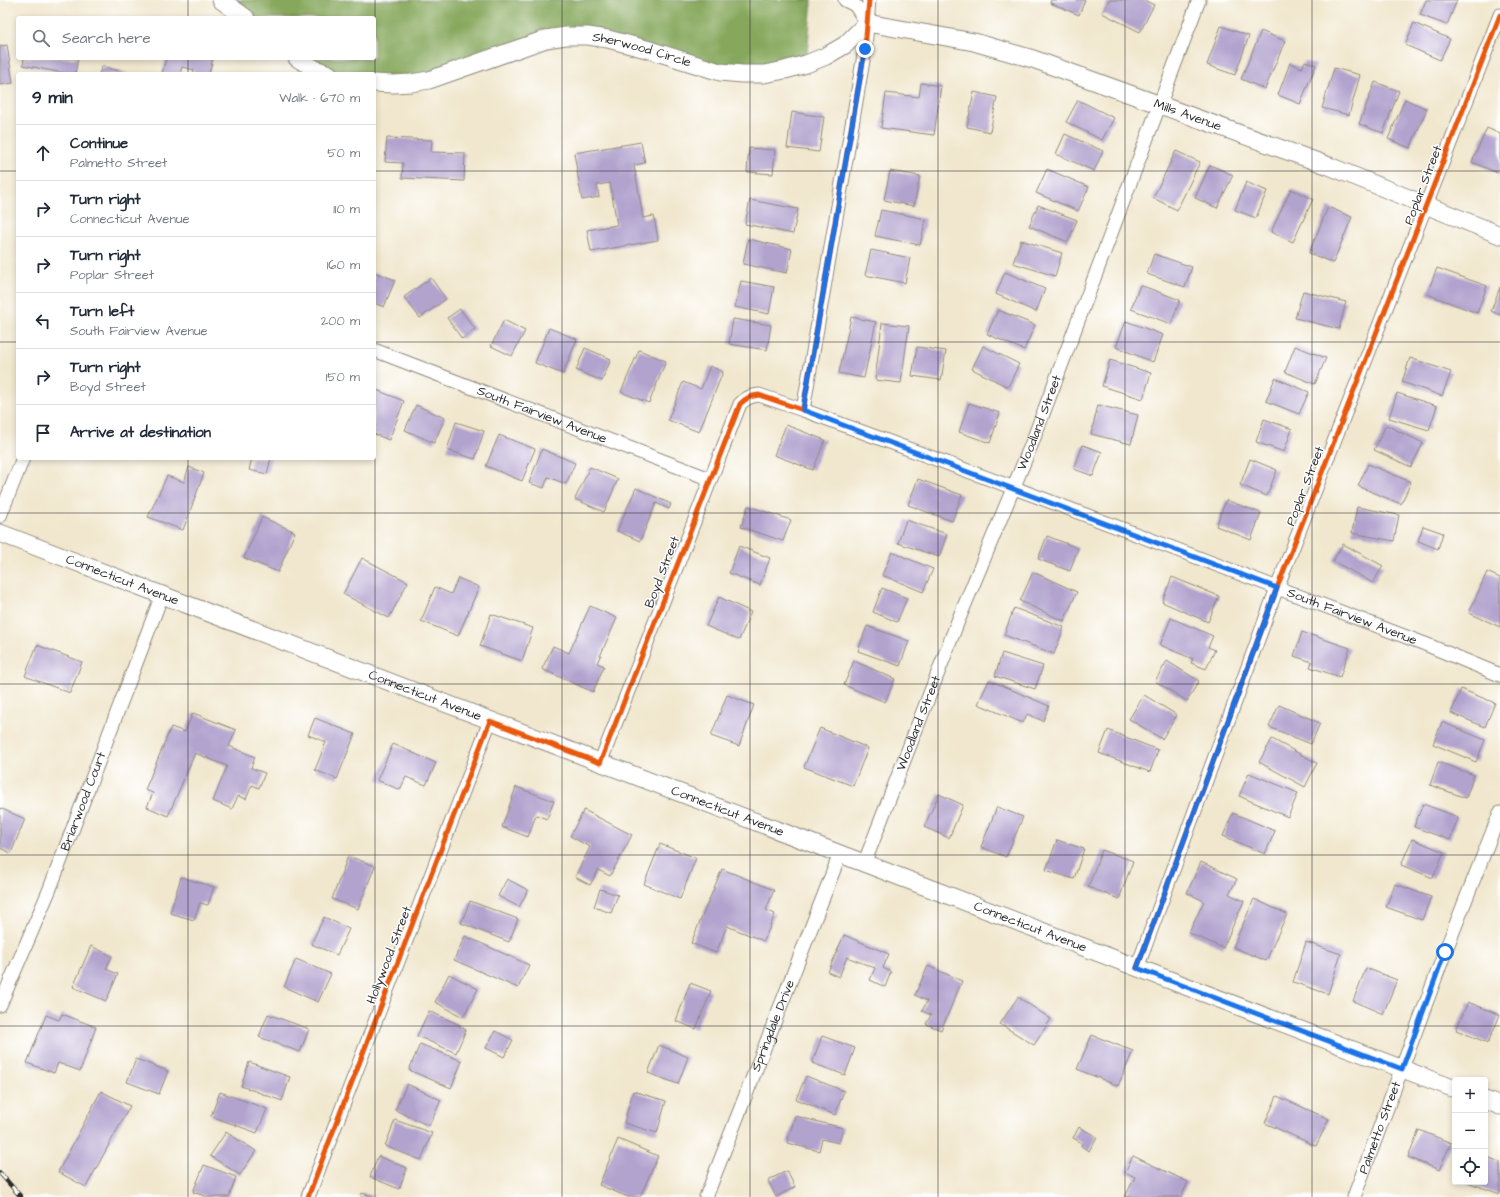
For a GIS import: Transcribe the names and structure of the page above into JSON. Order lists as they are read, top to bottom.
{
  "streets": {
    "street": [
      "Sherwood Circle",
      "Mills Avenue",
      "Poplar Street",
      "South Fairview Avenue",
      "Woodland Street",
      "Boyd Street",
      "Connecticut Avenue",
      "Briarwood Court",
      "Hollywood Street",
      "Springdale Drive",
      "Palmetto Street"
    ]
  },
  "crossings": [
    ["Sherwood Circle", "Mills Avenue"],
    ["Mills Avenue", "Poplar Street"],
    ["Mills Avenue", "Woodland Street"],
    ["Poplar Street", "South Fairview Avenue"],
    ["Poplar Street", "Connecticut Avenue"],
    ["South Fairview Avenue", "Woodland Street"],
    ["South Fairview Avenue", "Boyd Street"],
    ["Woodland Street", "Connecticut Avenue"],
    ["Boyd Street", "Connecticut Avenue"],
    ["Connecticut Avenue", "Briarwood Court"],
    ["Connecticut Avenue", "Hollywood Street"],
    ["Connecticut Avenue", "Springdale Drive"],
    ["Connecticut Avenue", "Palmetto Street"]
  ],
  "page": {
    "search": "Search here",
    "heading": ["9 min", "Walk · 670 m"],
    "list": [
      ["Continue", "Palmetto Street", "50 m"],
      ["Turn right", "Connecticut Avenue", "110 m"],
      ["Turn right", "Poplar Street", "160 m"],
      ["Turn left", "South Fairview Avenue", "200 m"],
      ["Turn right", "Boyd Street", "150 m"],
      "Arrive at destination"
    ],
    "map_buttons": ["+", "−"]
  }
}
